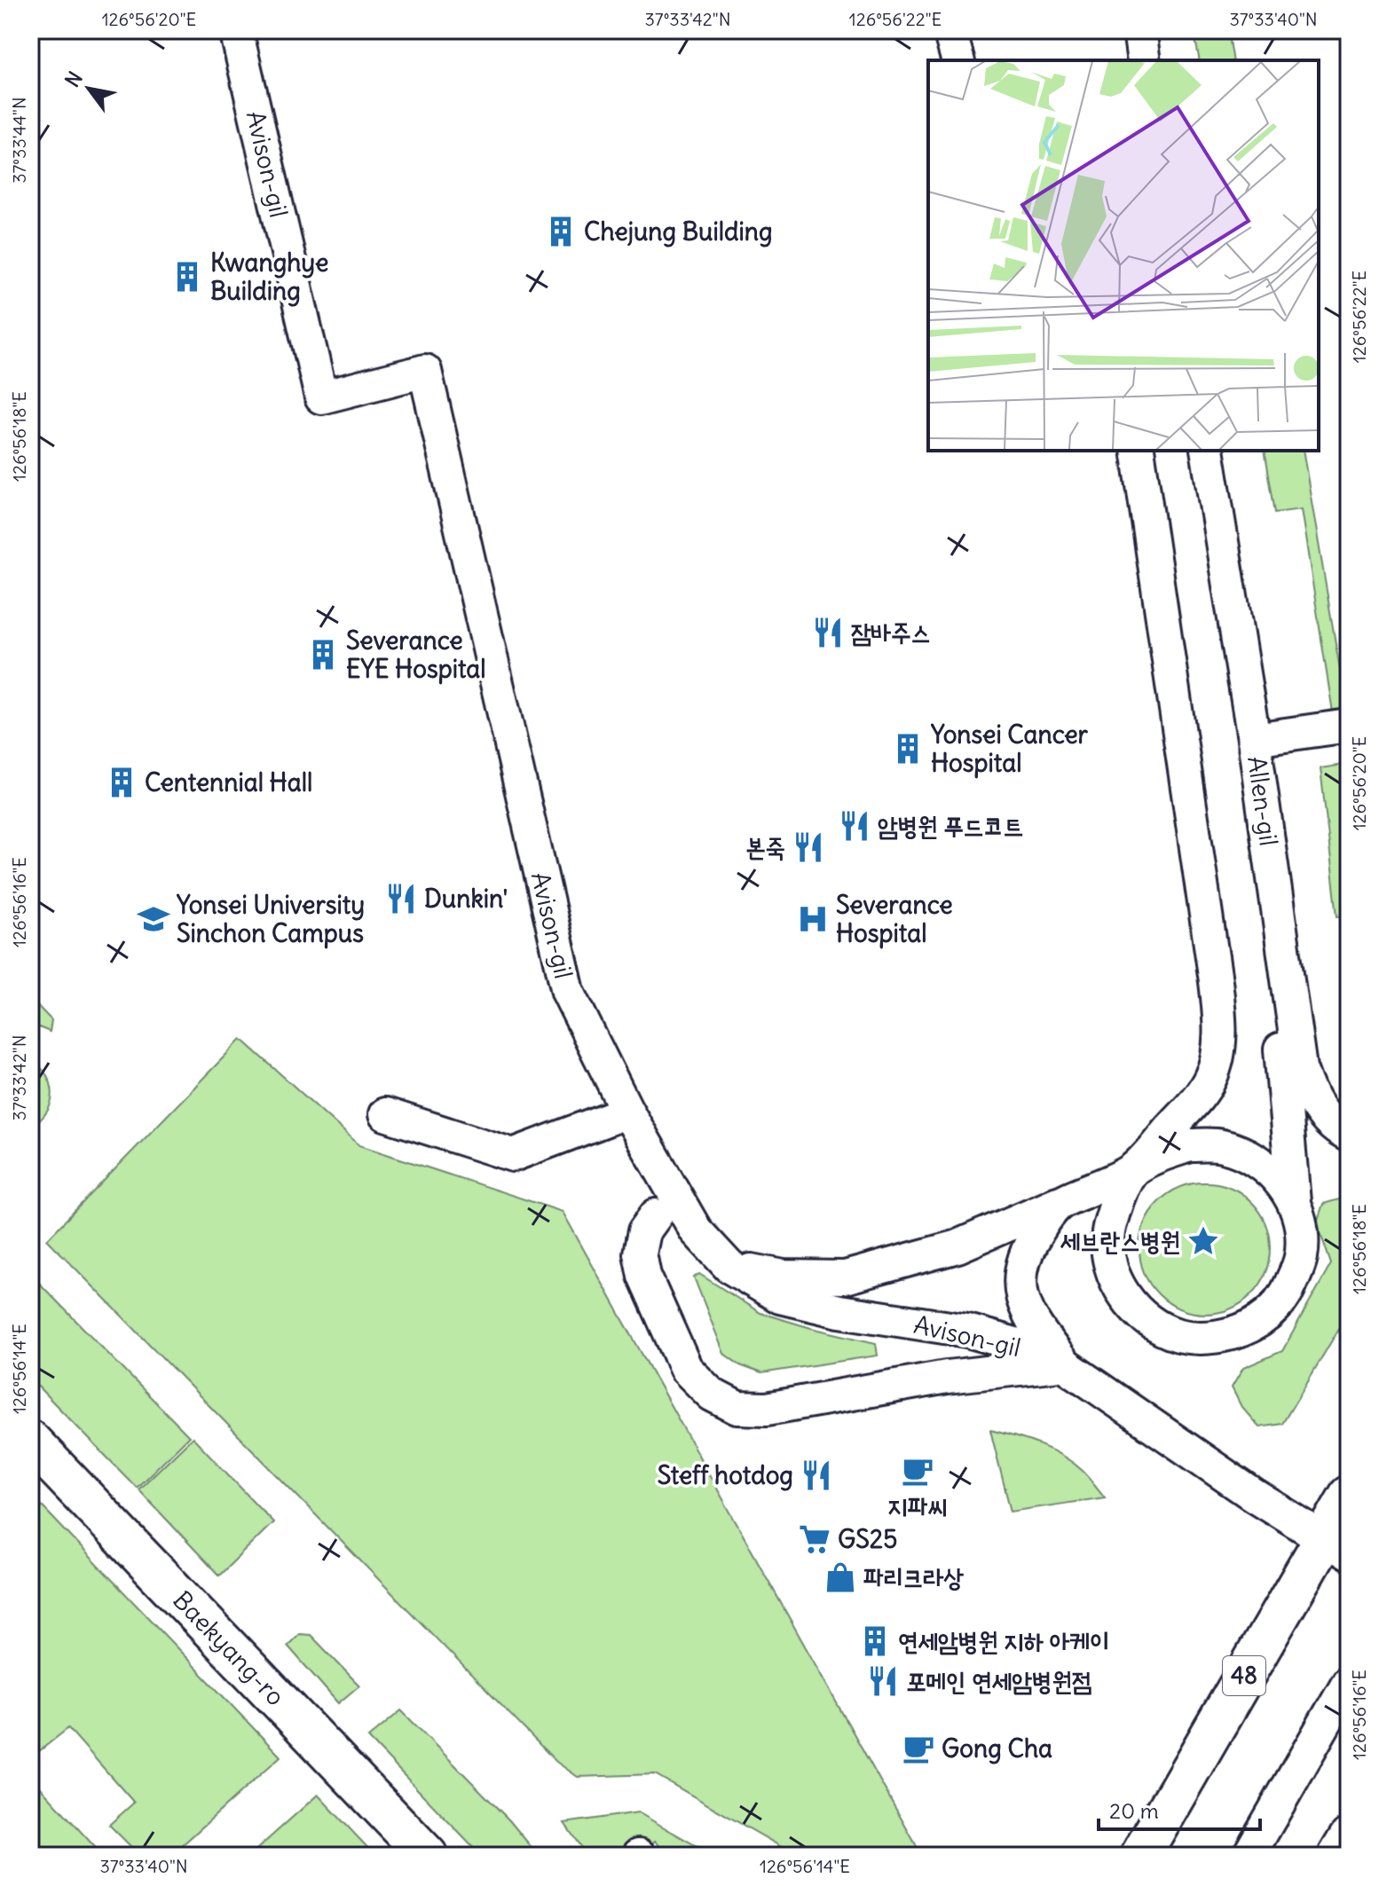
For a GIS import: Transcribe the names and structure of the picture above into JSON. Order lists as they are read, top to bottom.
{
  "streets": {
    "street": ["Baekyang-ro", "48"],
    "lane": ["Avison-gil", "Allen-gil"]
  },
  "crossings": [
    ["Avison-gil", "48"]
  ],
  "places": {
    "building": [
      "Chejung Building",
      "Kwanghye Building",
      "Severance EYE Hospital",
      "Yonsei Cancer Hospital",
      "Centennial Hall",
      "연세암병원 지하 아케이"
    ],
    "restaurant": [
      "잠바주스",
      "암병원 푸드코트",
      "본죽",
      "Dunkin'",
      "Steff hotdog",
      "포메인 연세암병원점"
    ],
    "school or university": ["Yonsei University Sinchon Campus"],
    "hospital": ["Severance Hospital"],
    "place": ["세브란스병원"],
    "cafe": ["지파씨", "Gong Cha"],
    "supermarket": ["GS25"],
    "shop": ["파리크라상"]
  },
  "scale_bar": "20 m",
  "north": "top left",
  "coordinates": [
    "126°56'20\"E",
    "37°33'42\"N",
    "126°56'22\"E",
    "37°33'40\"N",
    "37°33'44\"N",
    "126°56'18\"E",
    "126°56'16\"E",
    "126°56'14\"E"
  ]
}
